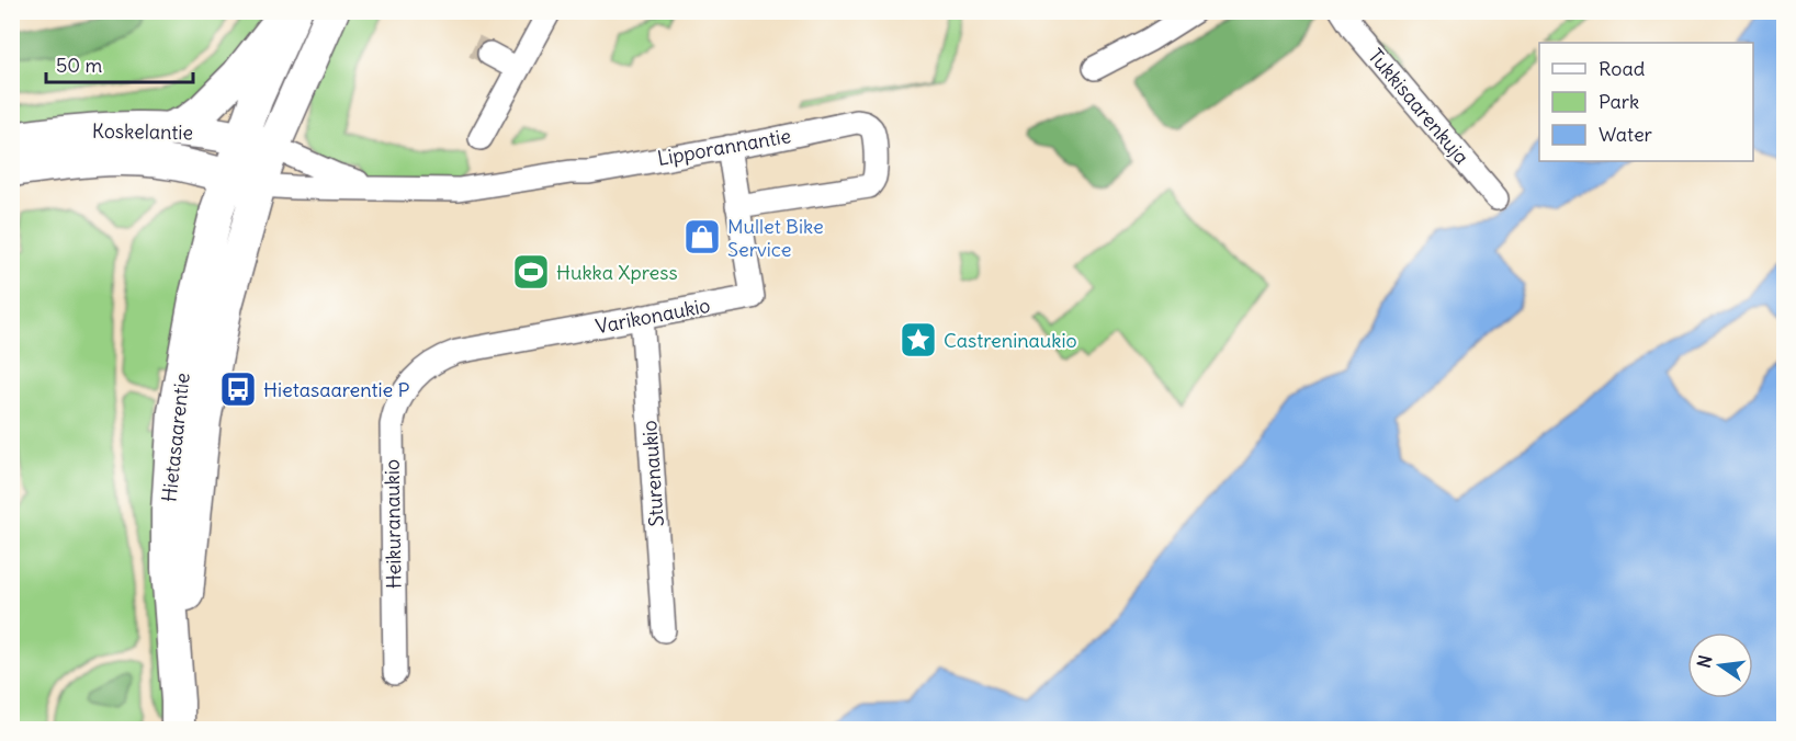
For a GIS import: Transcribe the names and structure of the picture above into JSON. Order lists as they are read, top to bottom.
{
  "streets": {
    "main road": ["Koskelantie", "Hietasaarentie"],
    "street": [
      "Tukkisaarenkuja",
      "Lipporannantie",
      "Varikonaukio",
      "Sturenaukio",
      "Heikuranaukio"
    ]
  },
  "crossings": [
    ["Koskelantie", "Lipporannantie"],
    ["Koskelantie", "Hietasaarentie"],
    ["Lipporannantie", "Varikonaukio"],
    ["Lipporannantie", "Hietasaarentie"],
    ["Varikonaukio", "Sturenaukio"],
    ["Varikonaukio", "Heikuranaukio"]
  ],
  "places": {
    "shop": ["Mullet Bike Service"],
    "sports": ["Hukka Xpress"],
    "place": ["Castreninaukio"],
    "bus stop": ["Hietasaarentie P"]
  },
  "legend": ["Road", "Park", "Water"],
  "scale_bar": "50 m",
  "north": "left"
}
